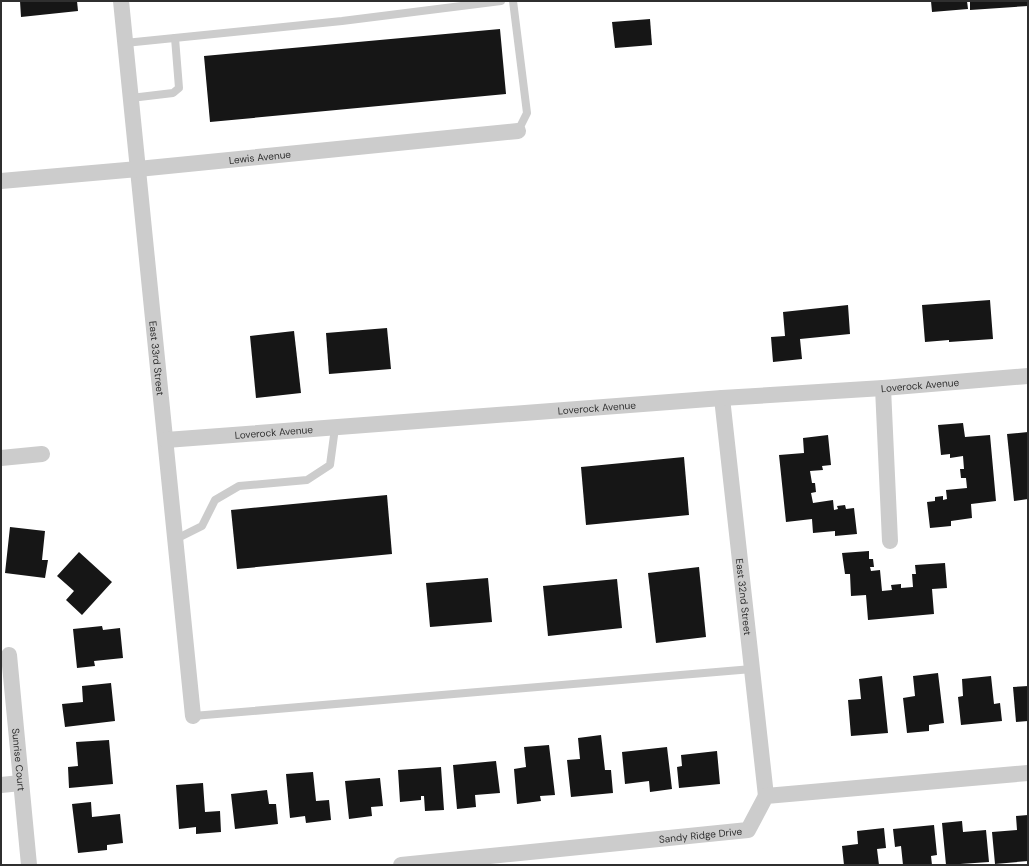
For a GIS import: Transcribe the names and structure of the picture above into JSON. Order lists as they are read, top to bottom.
{
  "streets": {
    "street": [
      "Lewis Avenue",
      "East 33rd Street",
      "Loverock Avenue",
      "East 32nd Street",
      "Sunrise Court",
      "Sandy Ridge Drive"
    ]
  },
  "crossings": [
    ["Lewis Avenue", "East 33rd Street"],
    ["East 33rd Street", "Loverock Avenue"],
    ["Loverock Avenue", "East 32nd Street"],
    ["East 32nd Street", "Sandy Ridge Drive"]
  ]
}
